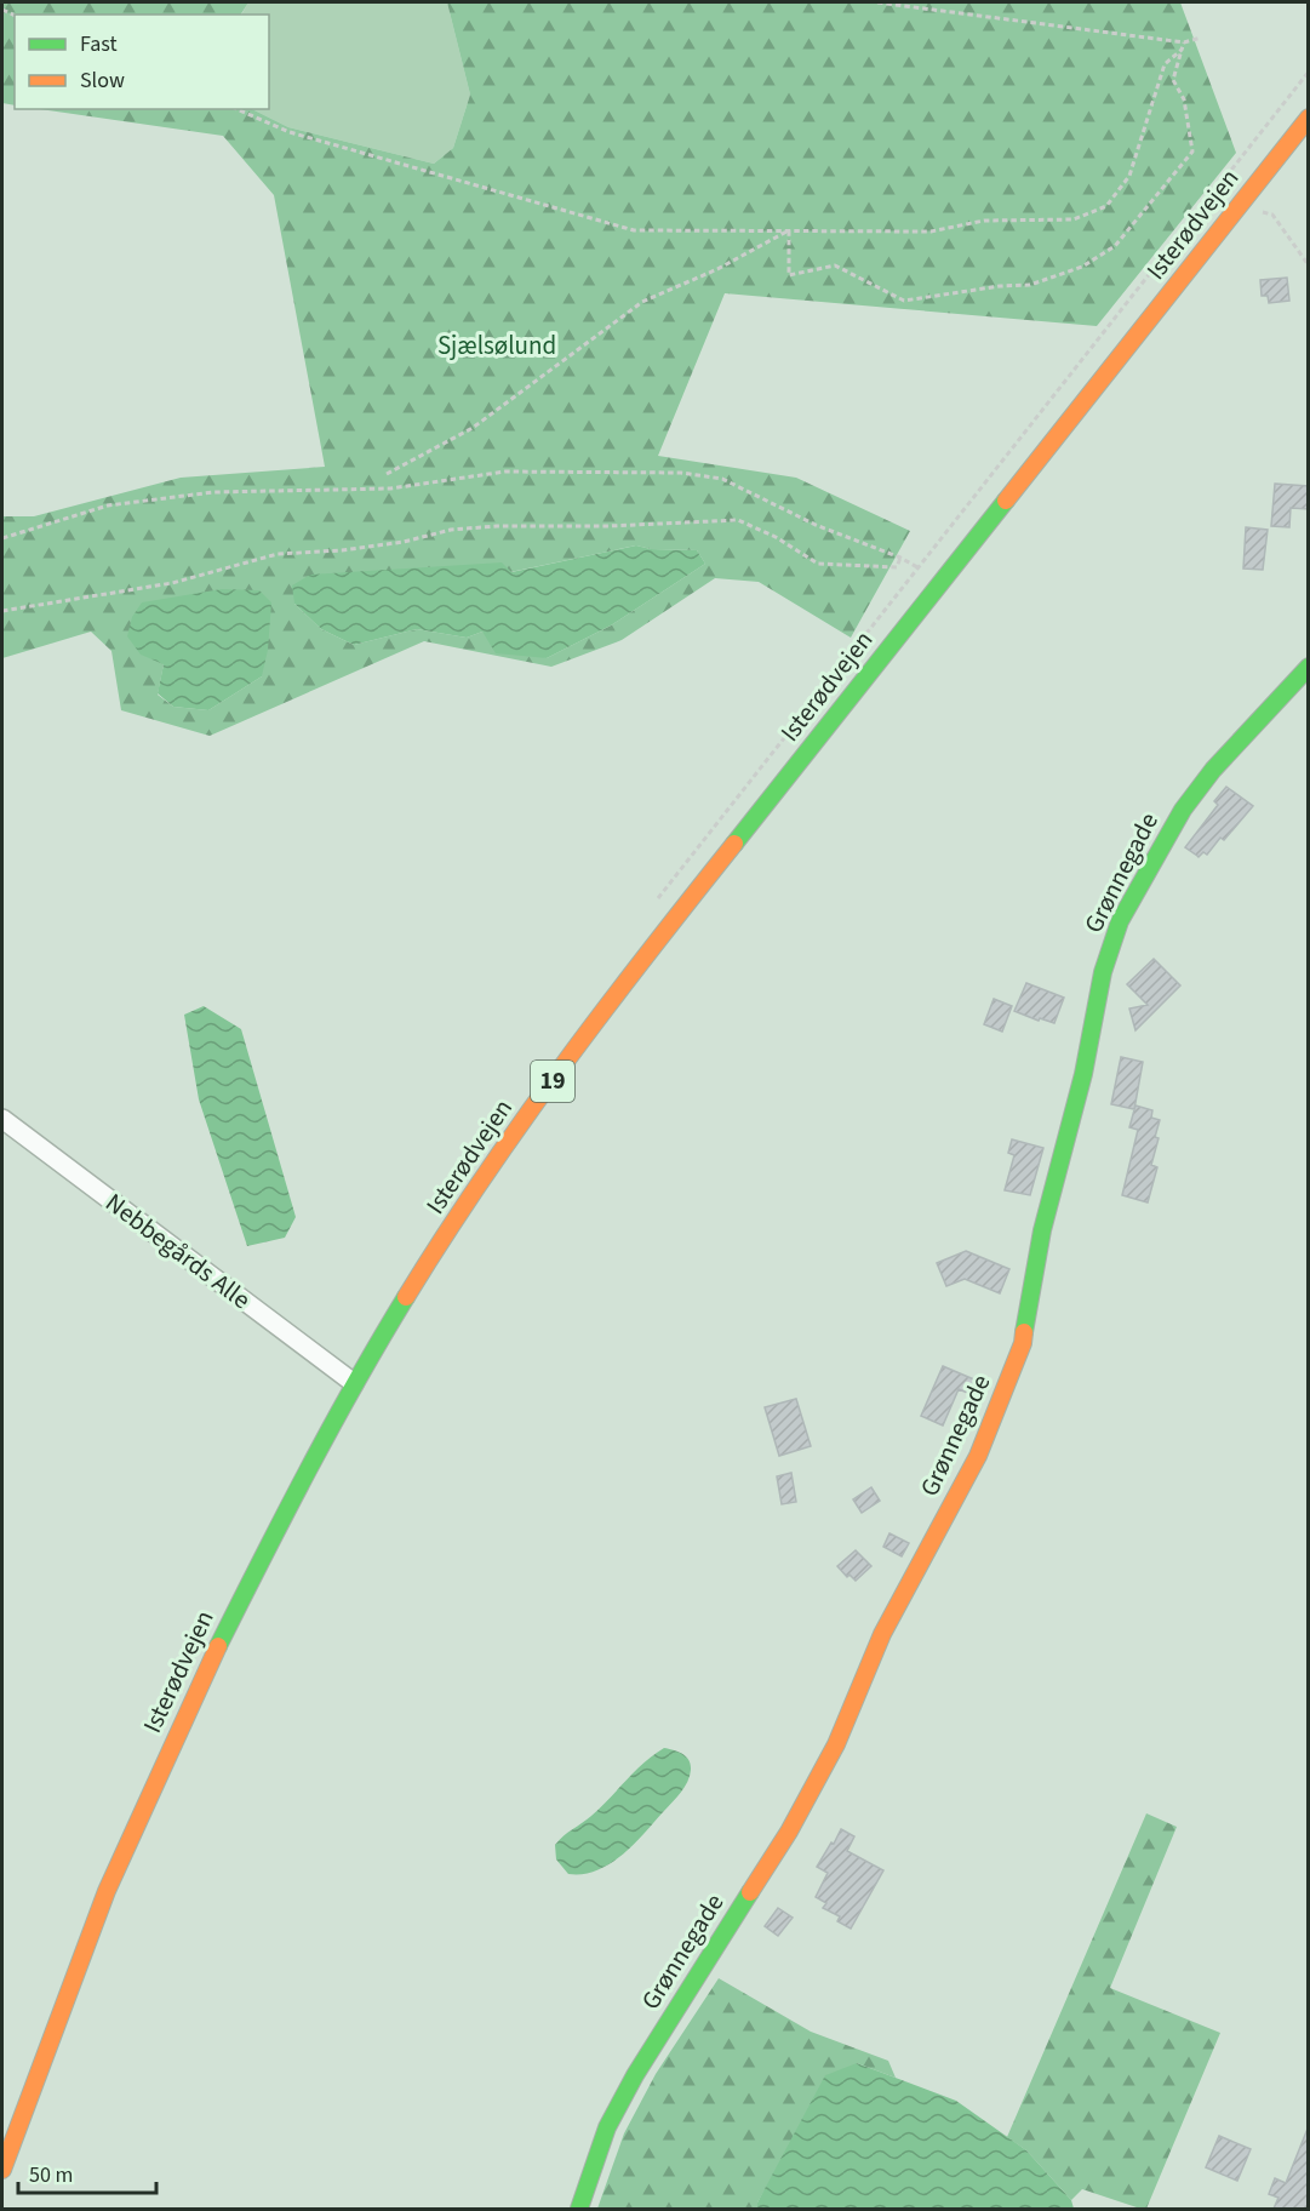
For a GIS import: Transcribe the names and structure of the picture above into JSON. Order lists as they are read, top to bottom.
{
  "streets": {
    "main road": ["Isterødvejen", "Grønnegade", "19"],
    "street": ["Nebbegårds Alle"]
  },
  "crossings": [
    ["Isterødvejen", "Nebbegårds Alle"]
  ],
  "parks": ["Sjælsølund"],
  "legend": ["Fast", "Slow"],
  "scale_bar": "50 m"
}
